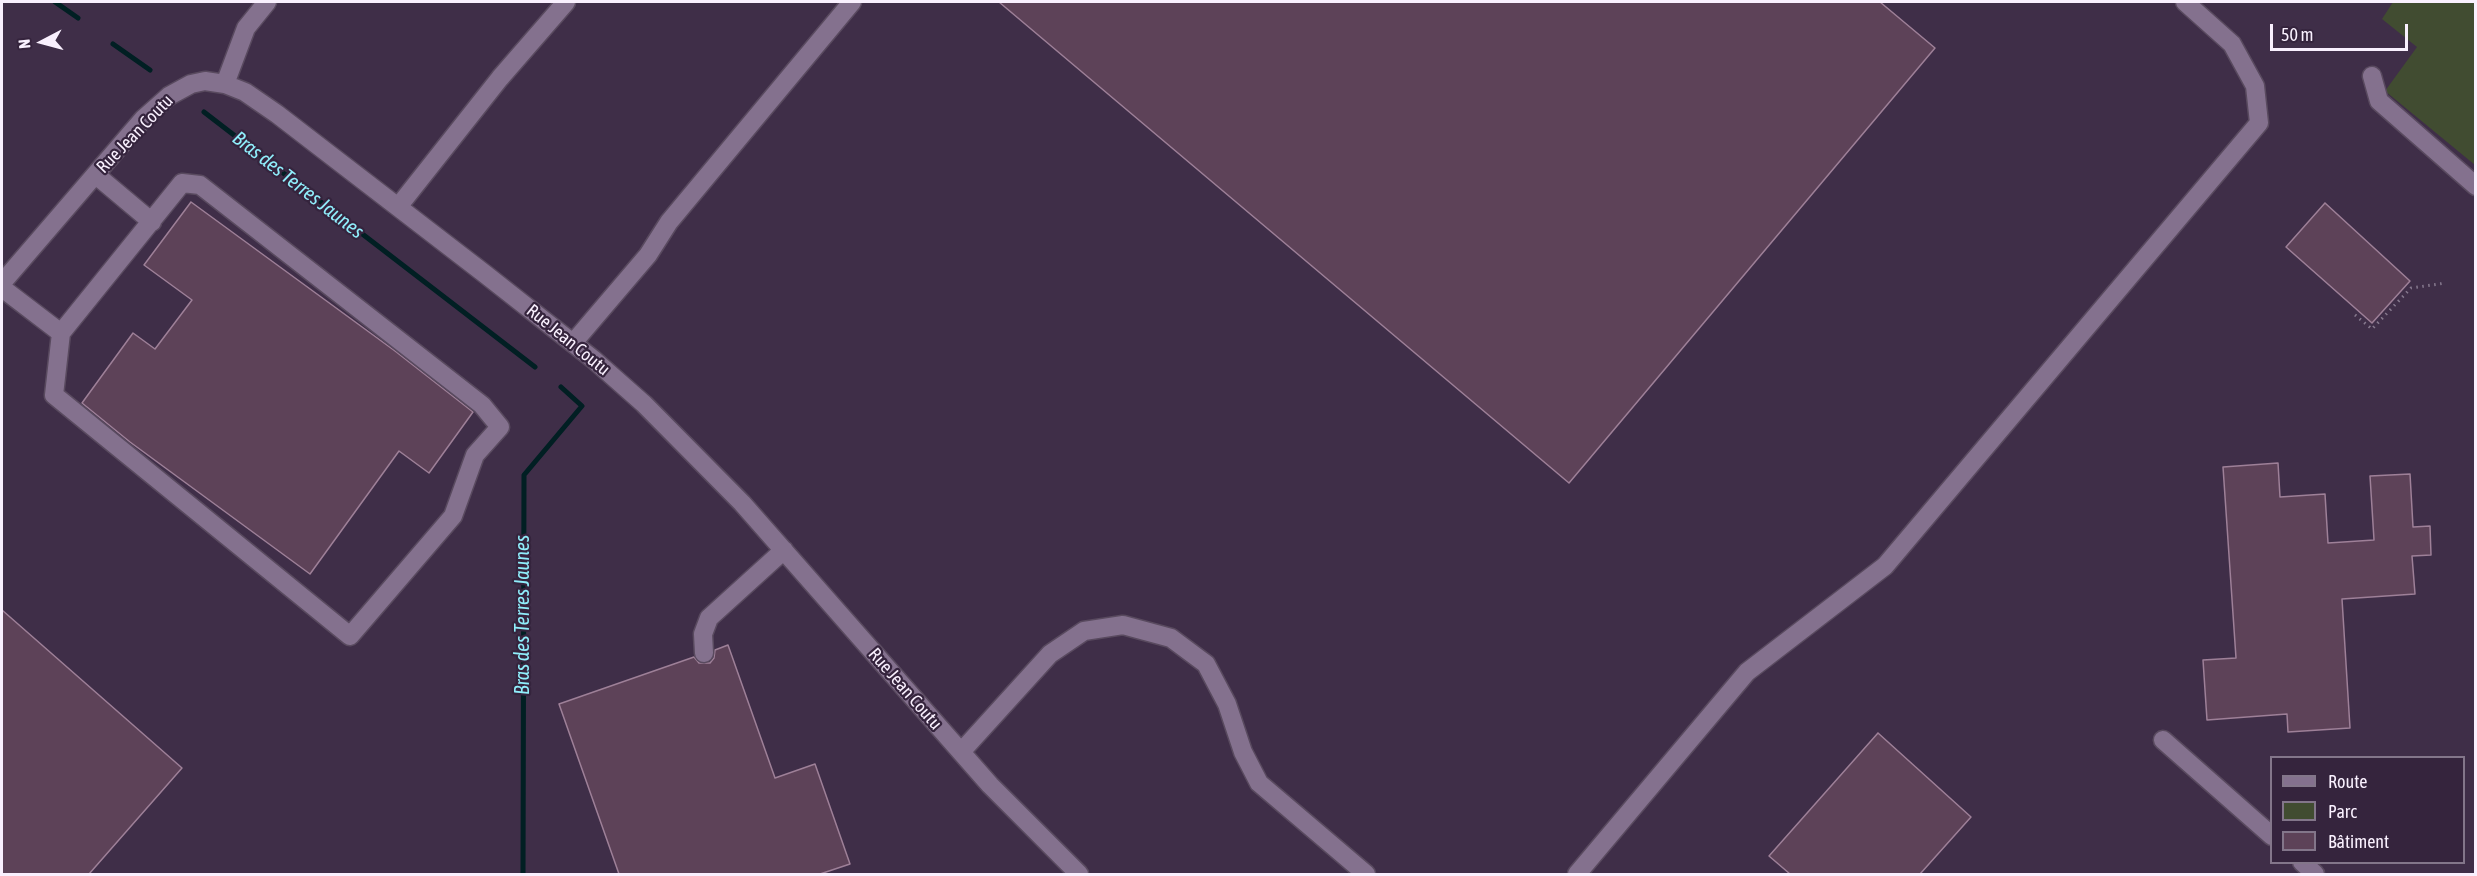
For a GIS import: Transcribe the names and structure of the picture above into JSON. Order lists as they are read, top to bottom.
{
  "streets": {
    "street": ["Rue Jean Coutu"]
  },
  "water": ["Bras des Terres Jaunes"],
  "legend": ["Route", "Parc", "Bâtiment"],
  "scale_bar": "50 m",
  "north": "left"
}
